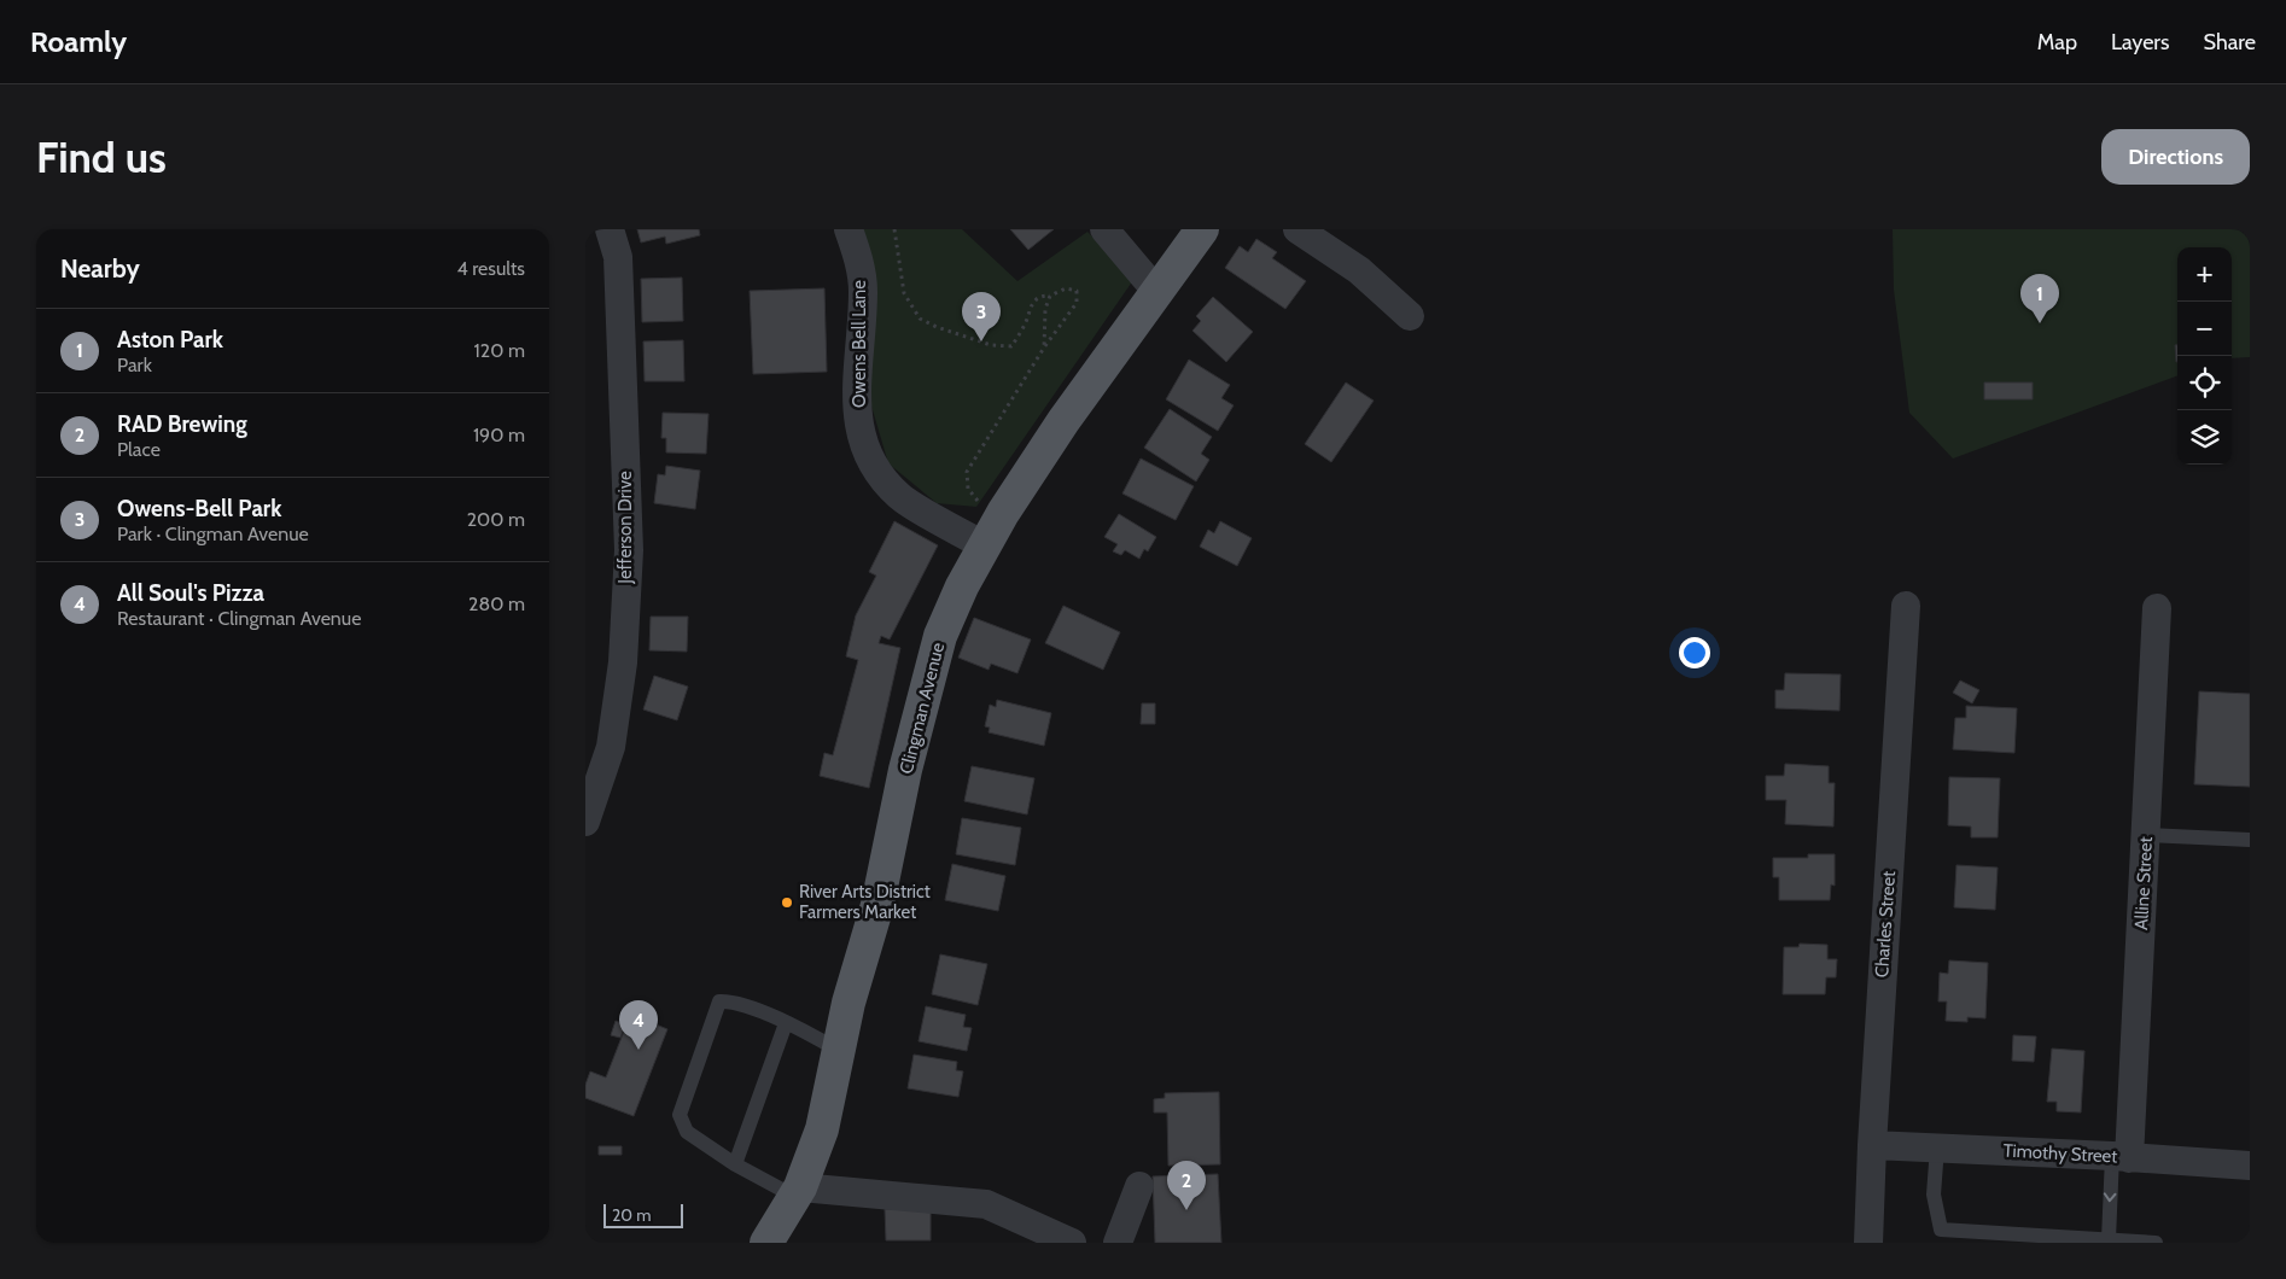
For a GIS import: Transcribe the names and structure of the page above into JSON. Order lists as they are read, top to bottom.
{
  "streets": {
    "main road": ["Clingman Avenue"],
    "street": [
      "Owens Bell Lane",
      "Jefferson Drive",
      "Alline Street",
      "Charles Street",
      "Timothy Street"
    ]
  },
  "crossings": [
    ["Owens Bell Lane", "Clingman Avenue"],
    ["Alline Street", "Timothy Street"],
    ["Charles Street", "Timothy Street"]
  ],
  "places": ["River Arts District Farmers Market"],
  "scale_bar": "20 m",
  "page": {
    "header": "Roamly",
    "nav": ["Map", "Layers", "Share"],
    "buttons": "Directions",
    "title": "Find us",
    "heading": ["Nearby", "4 results"],
    "map_buttons": ["+", "−"],
    "pins": [
      "1",
      "3",
      "4",
      "2"
    ],
    "list": [
      {
        "mark": "1",
        "name": "Aston Park",
        "note": "Park",
        "value": "120 m"
      },
      {
        "mark": "2",
        "name": "RAD Brewing",
        "note": "Place",
        "value": "190 m"
      },
      {
        "mark": "3",
        "name": "Owens-Bell Park",
        "note": "Park · Clingman Avenue",
        "value": "200 m"
      },
      {
        "mark": "4",
        "name": "All Soul's Pizza",
        "note": "Restaurant · Clingman Avenue",
        "value": "280 m"
      }
    ],
    "scale": "20 m"
  }
}
